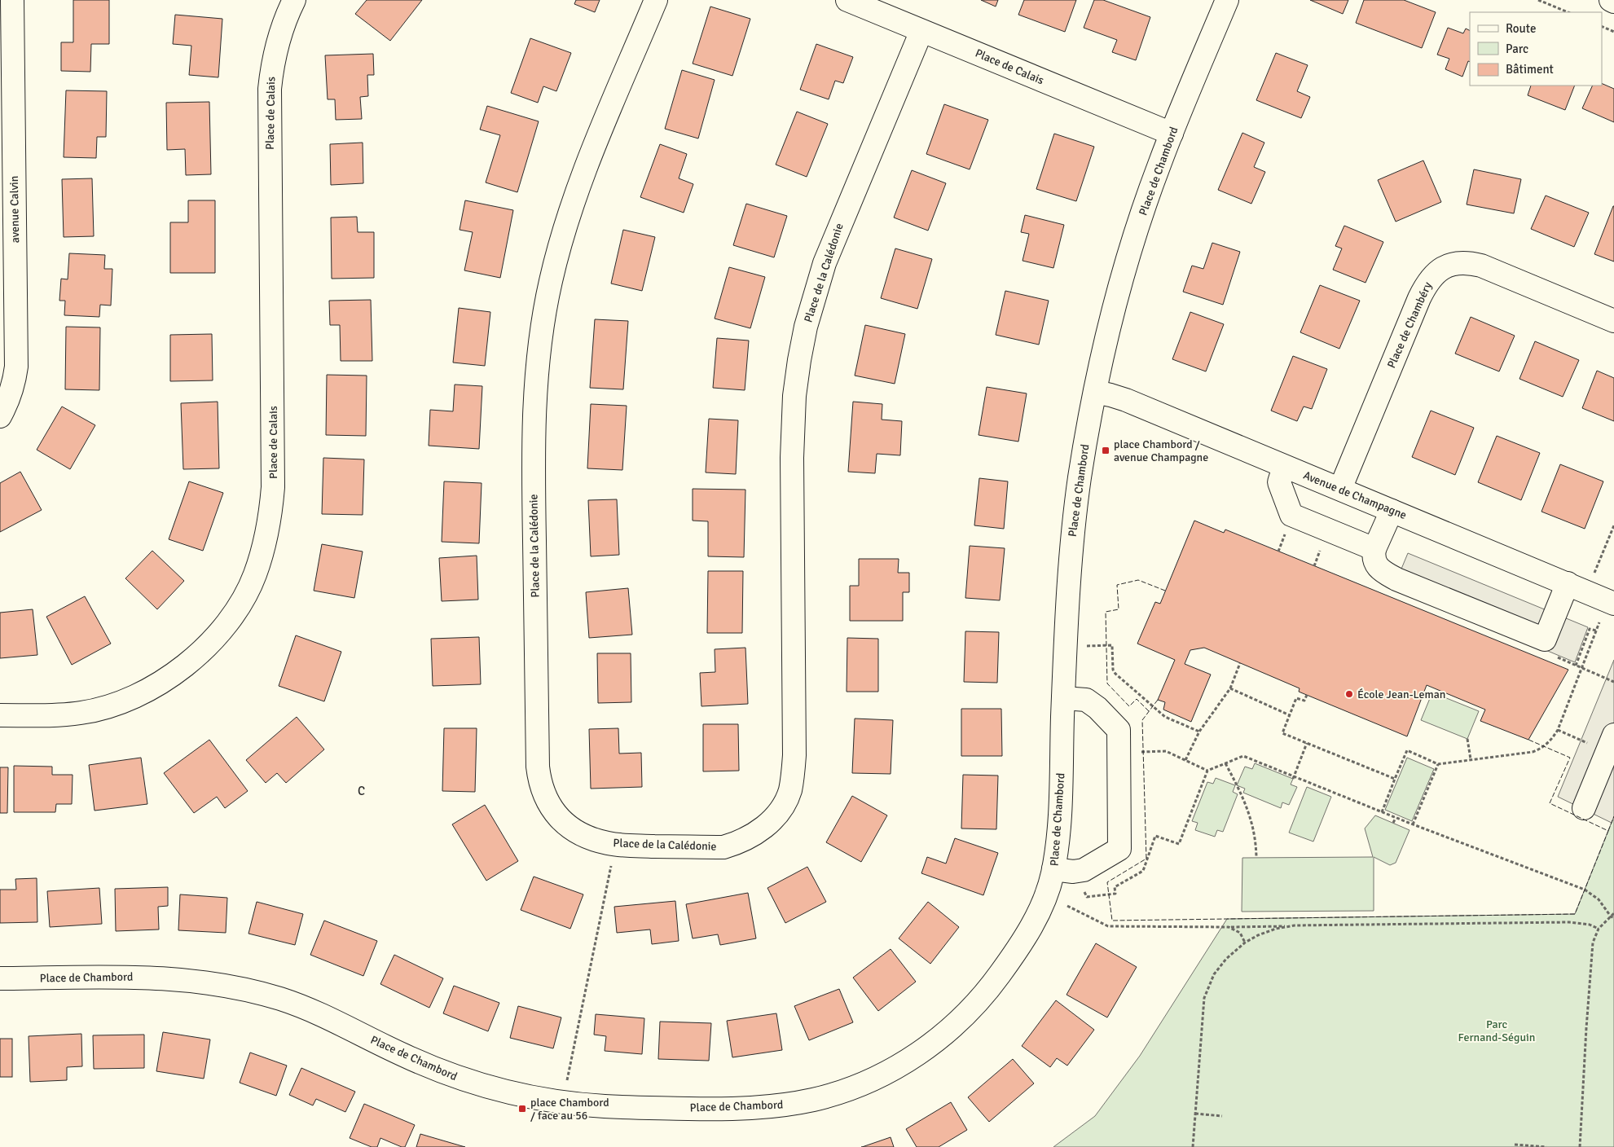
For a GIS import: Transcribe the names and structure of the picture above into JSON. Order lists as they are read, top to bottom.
{
  "streets": {
    "street": [
      "Place de Calais",
      "Place de Chambord",
      "avenue Calvin",
      "Place de la Calédonie",
      "Place de Chambéry",
      "Avenue de Champagne"
    ]
  },
  "crossings": [
    ["Place de Calais", "Place de Chambord"],
    ["Place de Calais", "Place de la Calédonie"],
    ["Place de Chambord", "Avenue de Champagne"],
    ["Place de Chambéry", "Avenue de Champagne"]
  ],
  "districts": ["C"],
  "parks": ["Parc Fernand-Séguin"],
  "places": {
    "transit": ["place Chambord / avenue Champagne", "place Chambord / face au 56"],
    "other": ["École Jean-Leman"]
  },
  "legend": ["Route", "Parc", "Bâtiment"]
}
